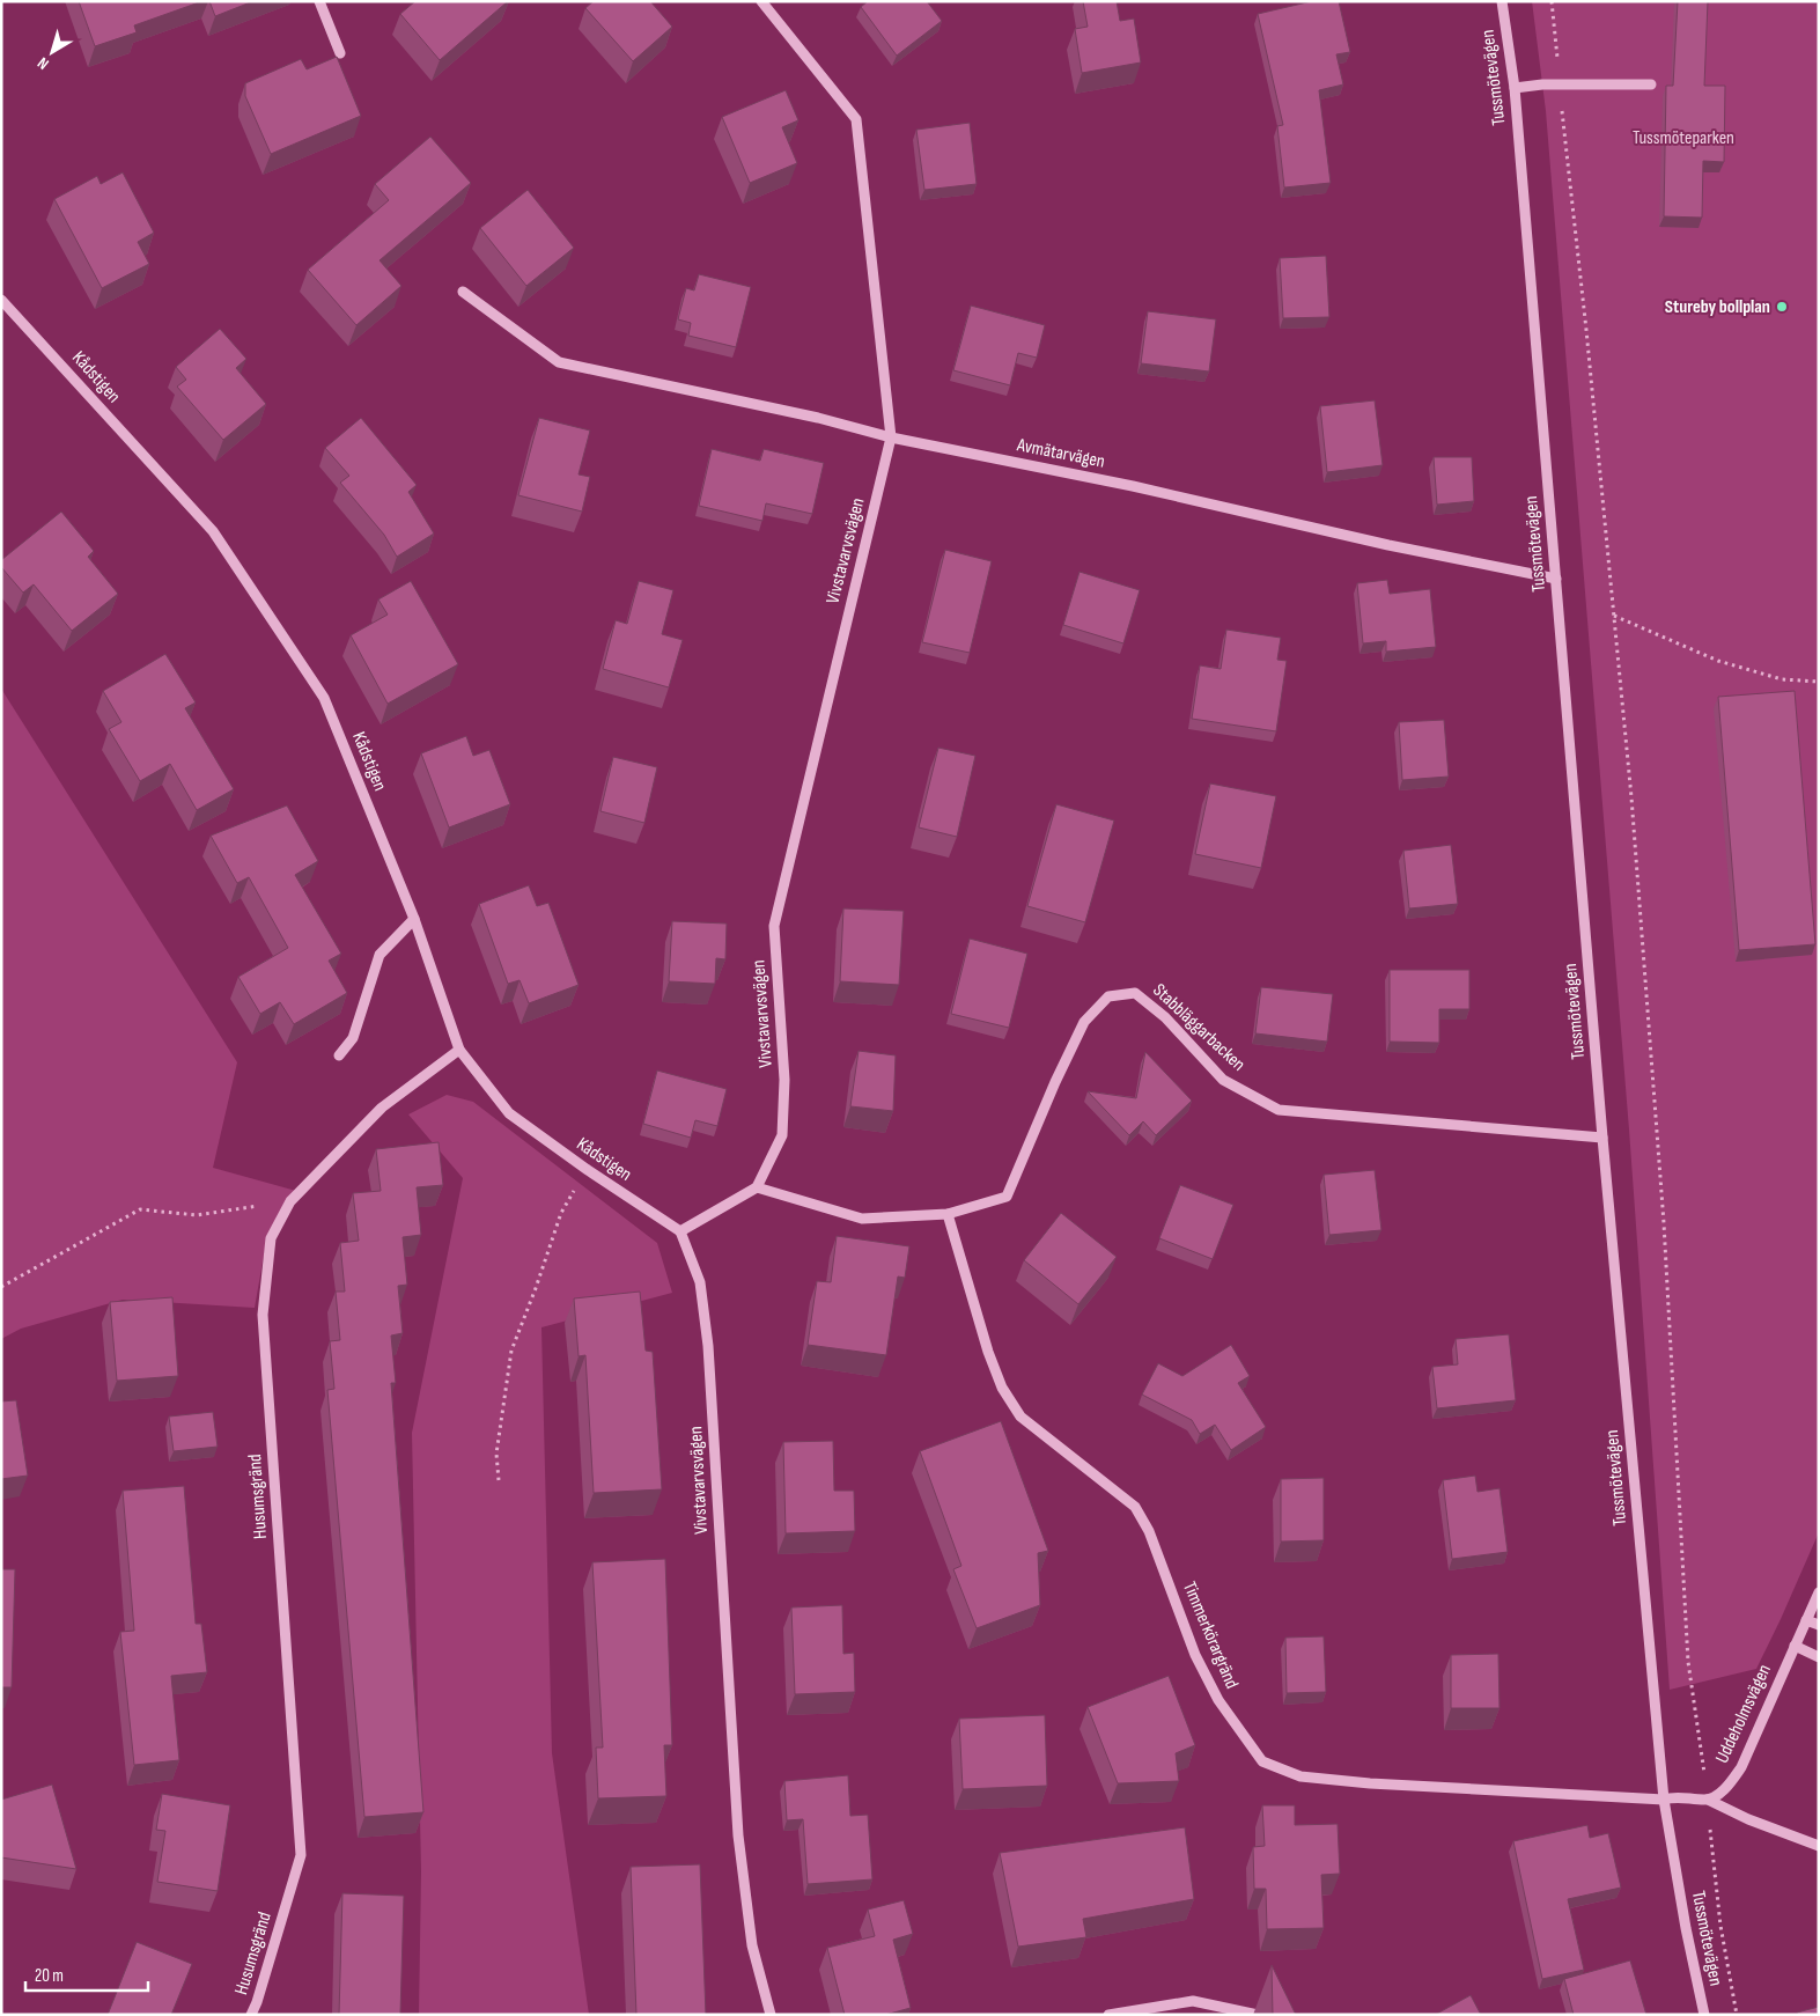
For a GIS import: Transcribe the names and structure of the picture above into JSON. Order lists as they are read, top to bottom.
{
  "streets": {
    "street": [
      "Tussmötevägen",
      "Kådstigen",
      "Avmätarvägen",
      "Vivstavarvsvägen",
      "Stabbläggarbacken",
      "Husumsgränd",
      "Timmerkörargränd",
      "Uddeholmsvägen"
    ]
  },
  "crossings": [
    ["Tussmötevägen", "Avmätarvägen"],
    ["Tussmötevägen", "Stabbläggarbacken"],
    ["Tussmötevägen", "Timmerkörargränd"],
    ["Kådstigen", "Vivstavarvsvägen"],
    ["Kådstigen", "Husumsgränd"],
    ["Avmätarvägen", "Vivstavarvsvägen"],
    ["Vivstavarvsvägen", "Stabbläggarbacken"],
    ["Stabbläggarbacken", "Timmerkörargränd"]
  ],
  "parks": ["Tussmöteparken"],
  "places": ["Stureby bollplan"],
  "scale_bar": "20 m",
  "north": "bottom left"
}
